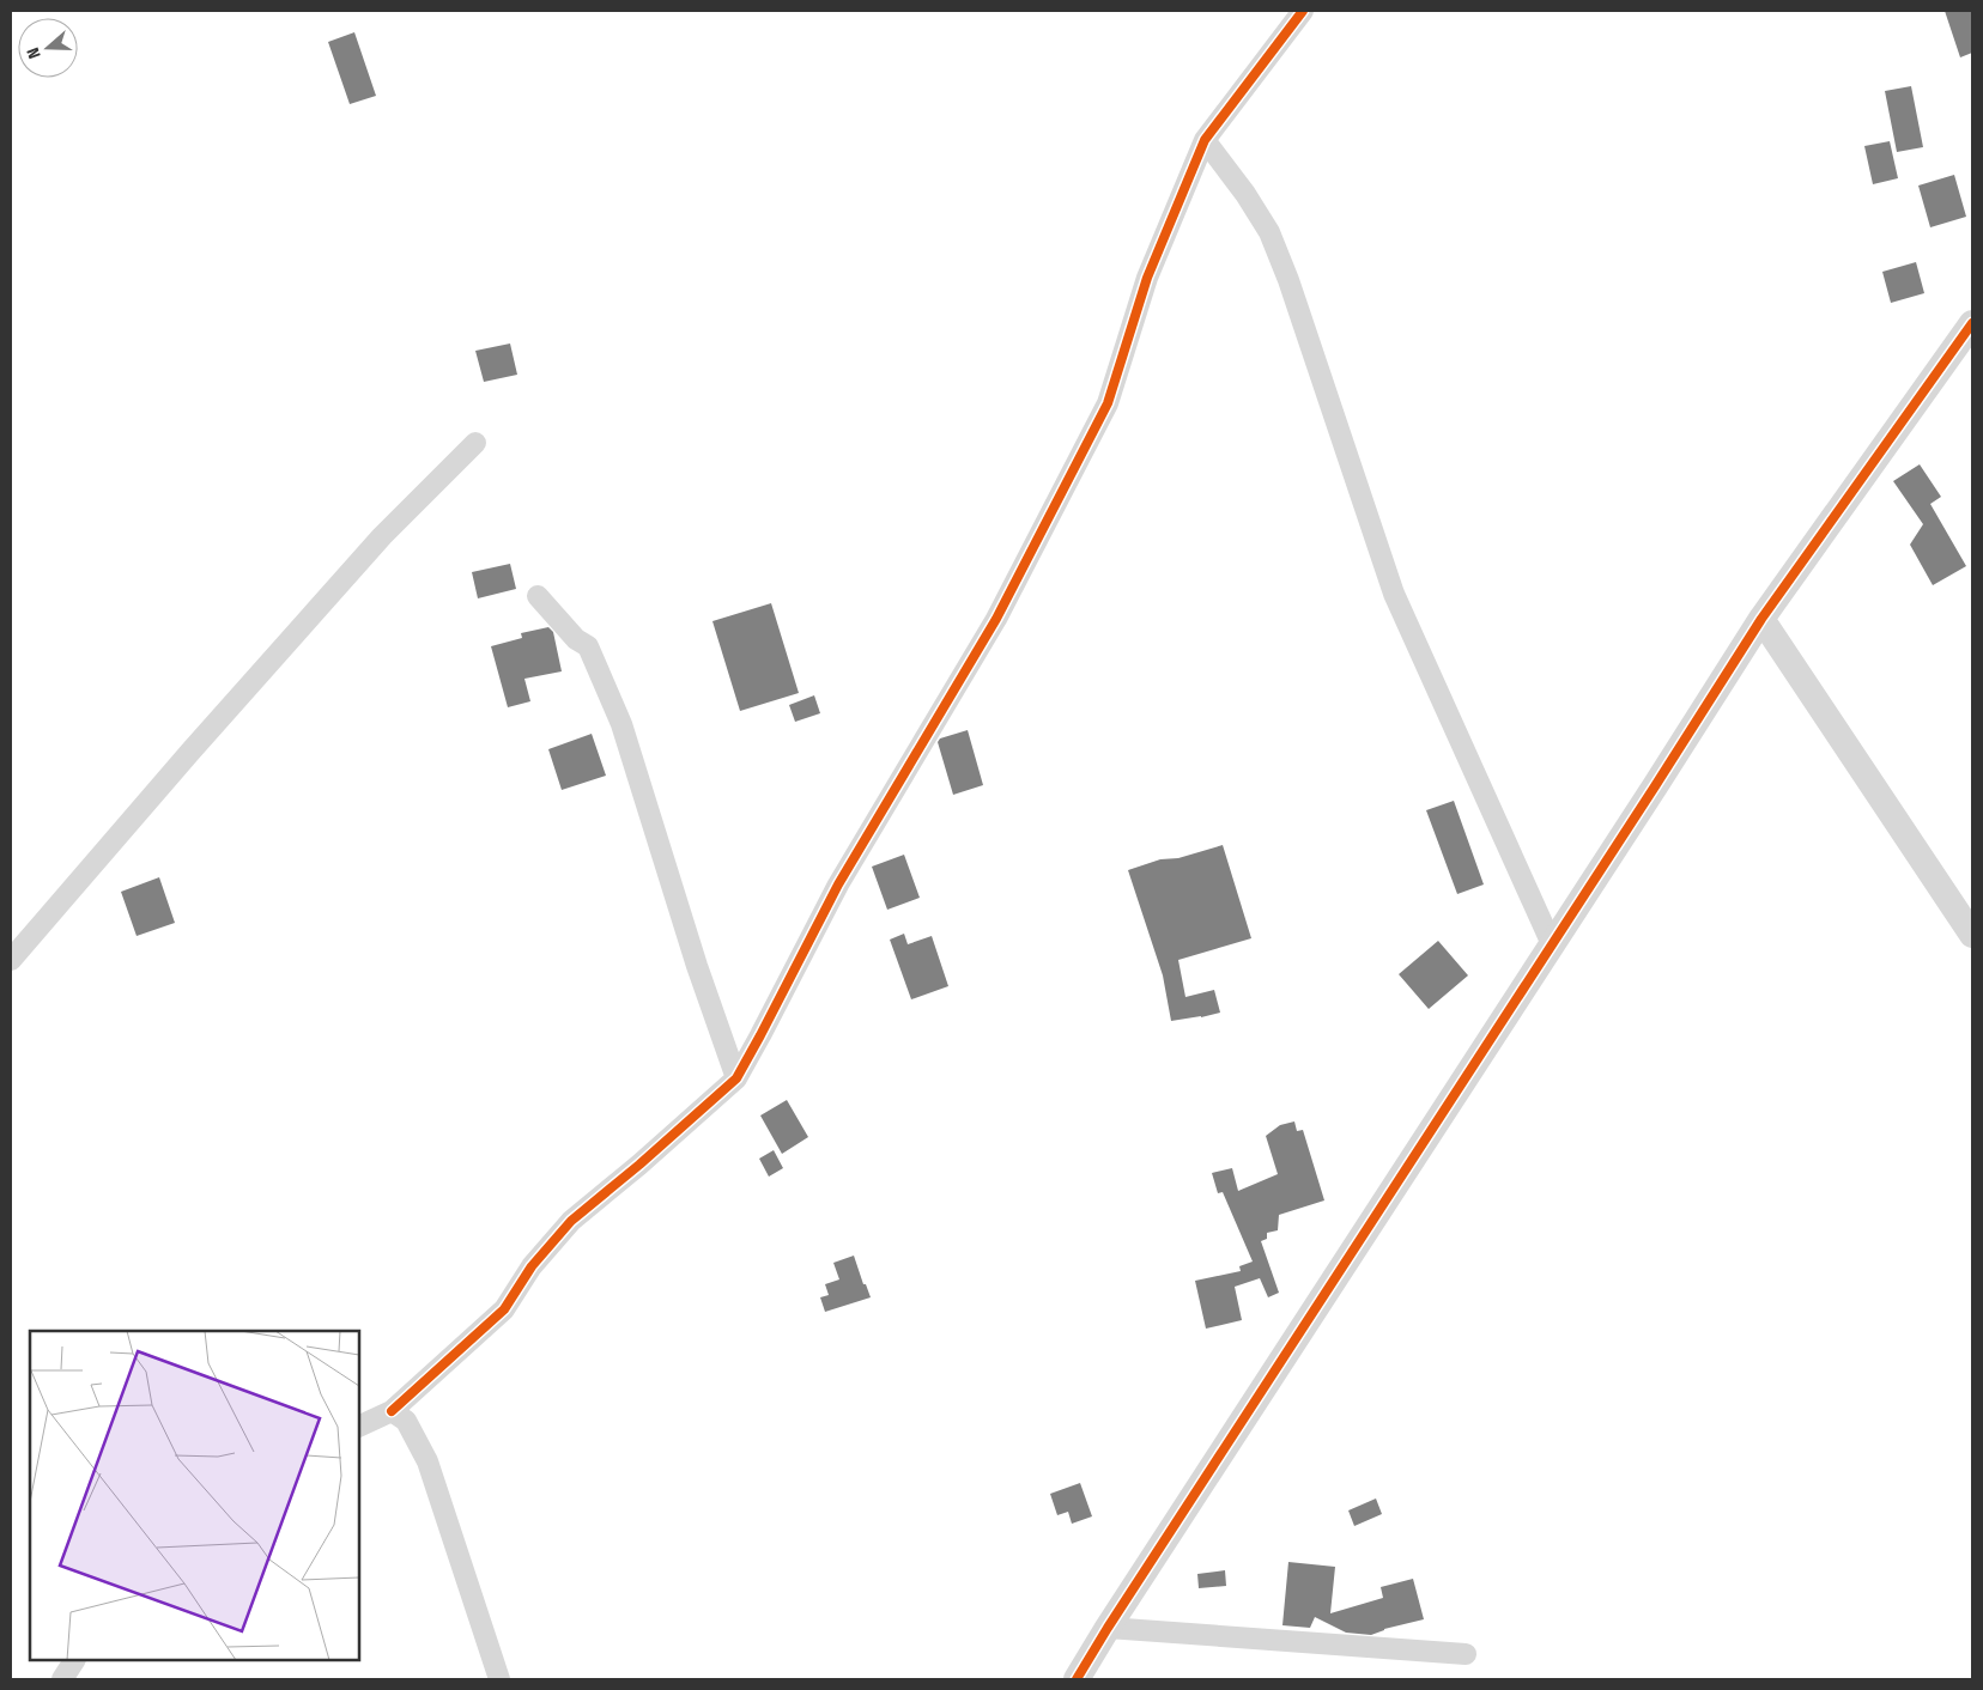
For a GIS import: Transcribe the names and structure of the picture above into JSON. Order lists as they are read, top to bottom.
{
  "north": "left"
}
